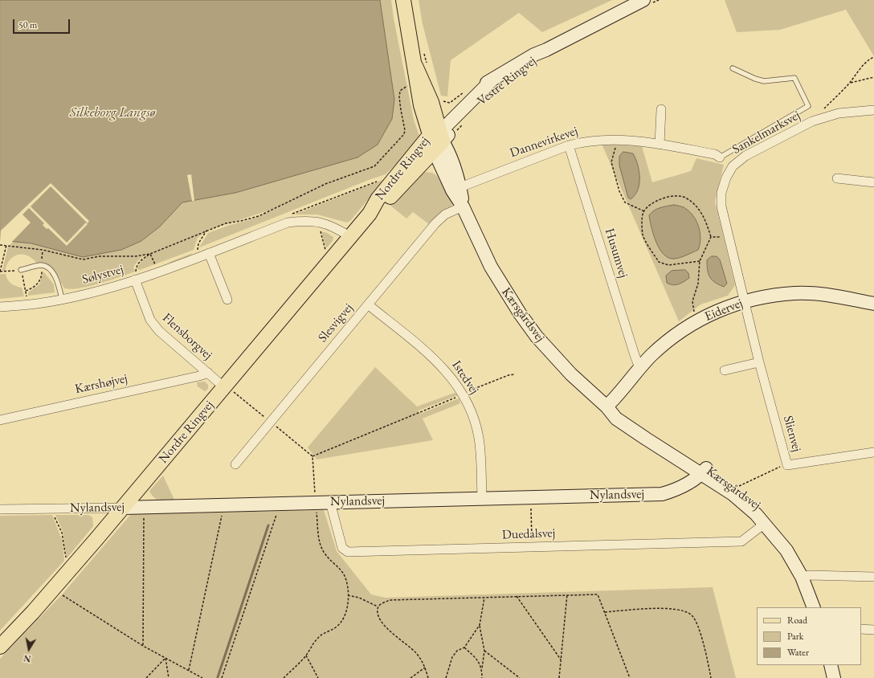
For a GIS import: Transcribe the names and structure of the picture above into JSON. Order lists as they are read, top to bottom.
{
  "streets": {
    "main road": ["Nordre Ringvej"],
    "street": [
      "Vestre Ringvej",
      "Sankelmarksvej",
      "Dannevirkevej",
      "Husumvej",
      "Sølystvej",
      "Eidervej",
      "Kærsgårdsvej",
      "Slesvigvej",
      "Flensborgvej",
      "Istedvej",
      "Kærshøjvej",
      "Slienvej",
      "Nylandsvej",
      "Duedalsvej"
    ]
  },
  "crossings": [
    ["Vestre Ringvej", "Nordre Ringvej"],
    ["Vestre Ringvej", "Kærsgårdsvej"],
    ["Sankelmarksvej", "Eidervej"],
    ["Sankelmarksvej", "Slienvej"],
    ["Dannevirkevej", "Husumvej"],
    ["Dannevirkevej", "Kærsgårdsvej"],
    ["Nordre Ringvej", "Sølystvej"],
    ["Nordre Ringvej", "Kærsgårdsvej"],
    ["Nordre Ringvej", "Flensborgvej"],
    ["Nordre Ringvej", "Nylandsvej"],
    ["Husumvej", "Eidervej"],
    ["Sølystvej", "Flensborgvej"],
    ["Eidervej", "Kærsgårdsvej"],
    ["Eidervej", "Slienvej"],
    ["Kærsgårdsvej", "Slesvigvej"],
    ["Kærsgårdsvej", "Nylandsvej"],
    ["Slesvigvej", "Istedvej"],
    ["Flensborgvej", "Kærshøjvej"],
    ["Istedvej", "Nylandsvej"],
    ["Nylandsvej", "Duedalsvej"]
  ],
  "water": ["Silkeborg Langsø"],
  "legend": ["Road", "Park", "Water"],
  "scale_bar": "50 m",
  "north": "bottom"
}
